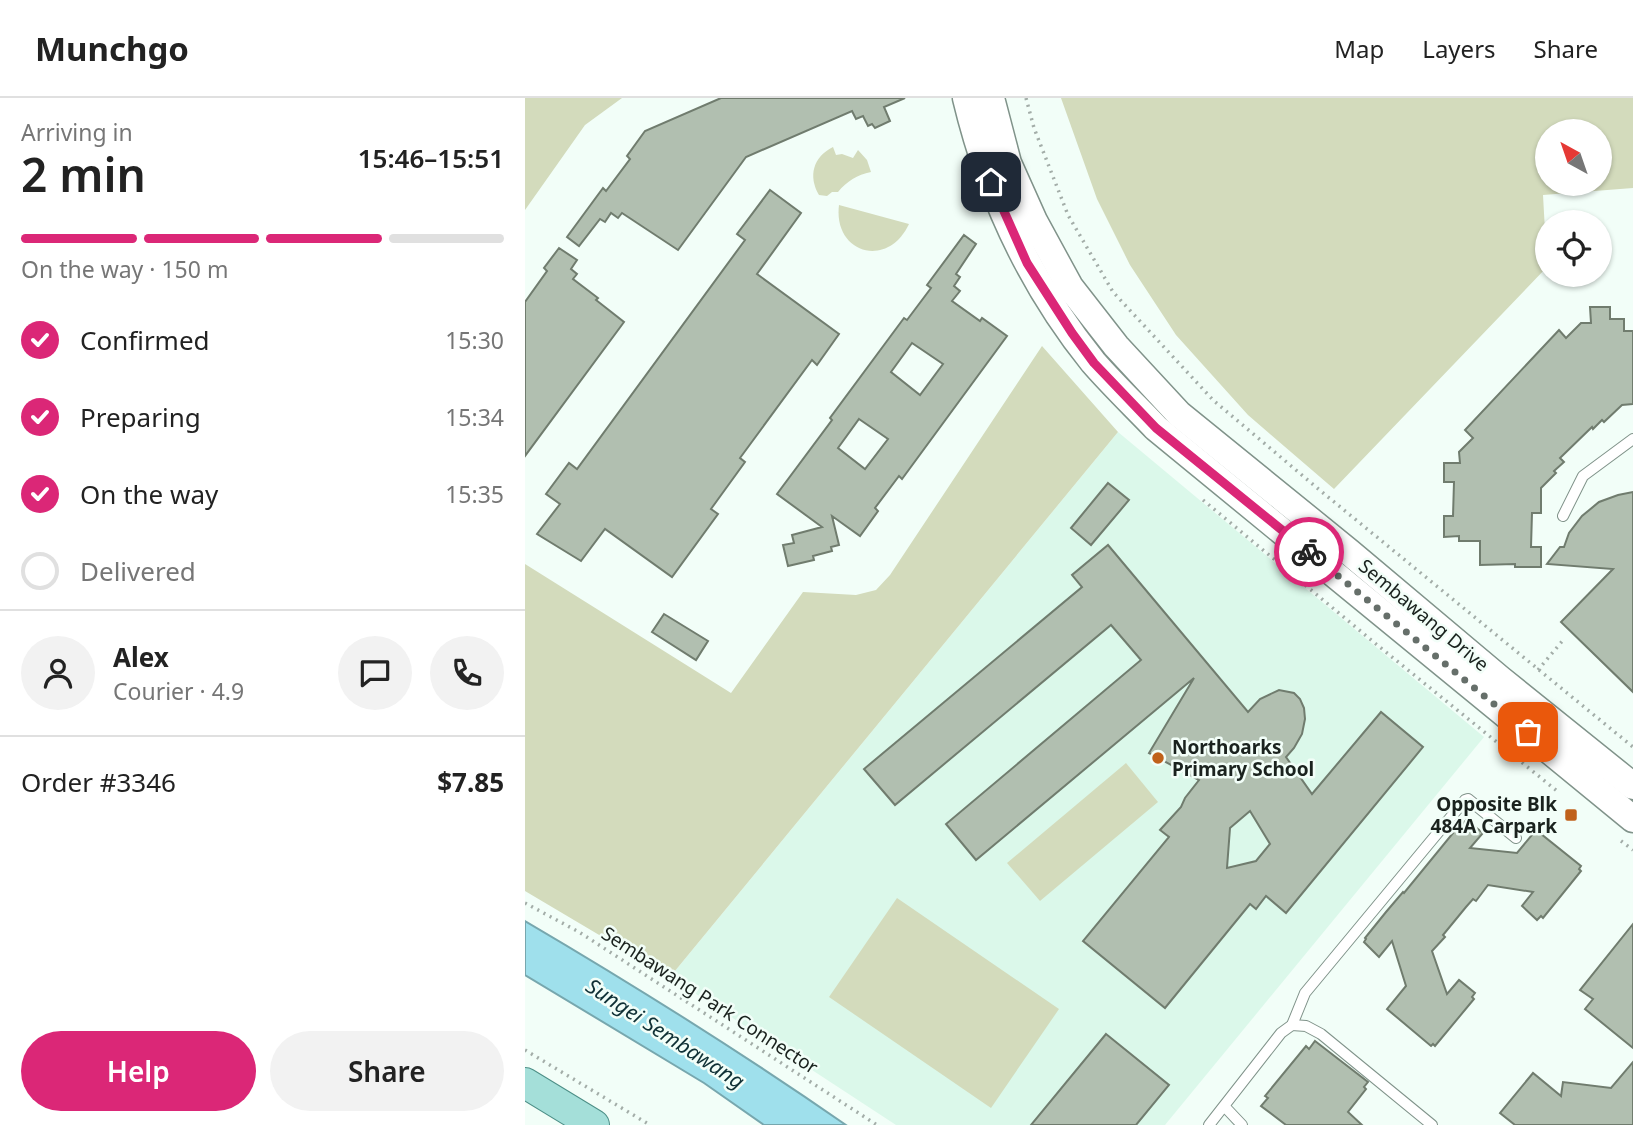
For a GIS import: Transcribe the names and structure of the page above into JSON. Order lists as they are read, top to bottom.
{
  "streets": {
    "main road": ["Sembawang Drive"],
    "path": ["Sembawang Park Connector"]
  },
  "water": ["Sungei Sembawang"],
  "places": {
    "other": ["Northoarks Primary School"],
    "transit": ["Opposite Blk 484A Carpark"]
  },
  "north": "top left",
  "page": {
    "header": "Munchgo",
    "nav": ["Map", "Layers", "Share"],
    "heading": ["2 min", "Arriving in", "15:46–15:51"],
    "panel": [
      "Alex",
      "Courier · 4.9",
      "Order #3346",
      "$7.85"
    ],
    "bar": "On the way · 150 m",
    "list": [
      ["Confirmed", "15:30"],
      ["Preparing", "15:34"],
      ["On the way", "15:35"],
      "Delivered"
    ],
    "buttons": ["Help", "Share"]
  }
}
